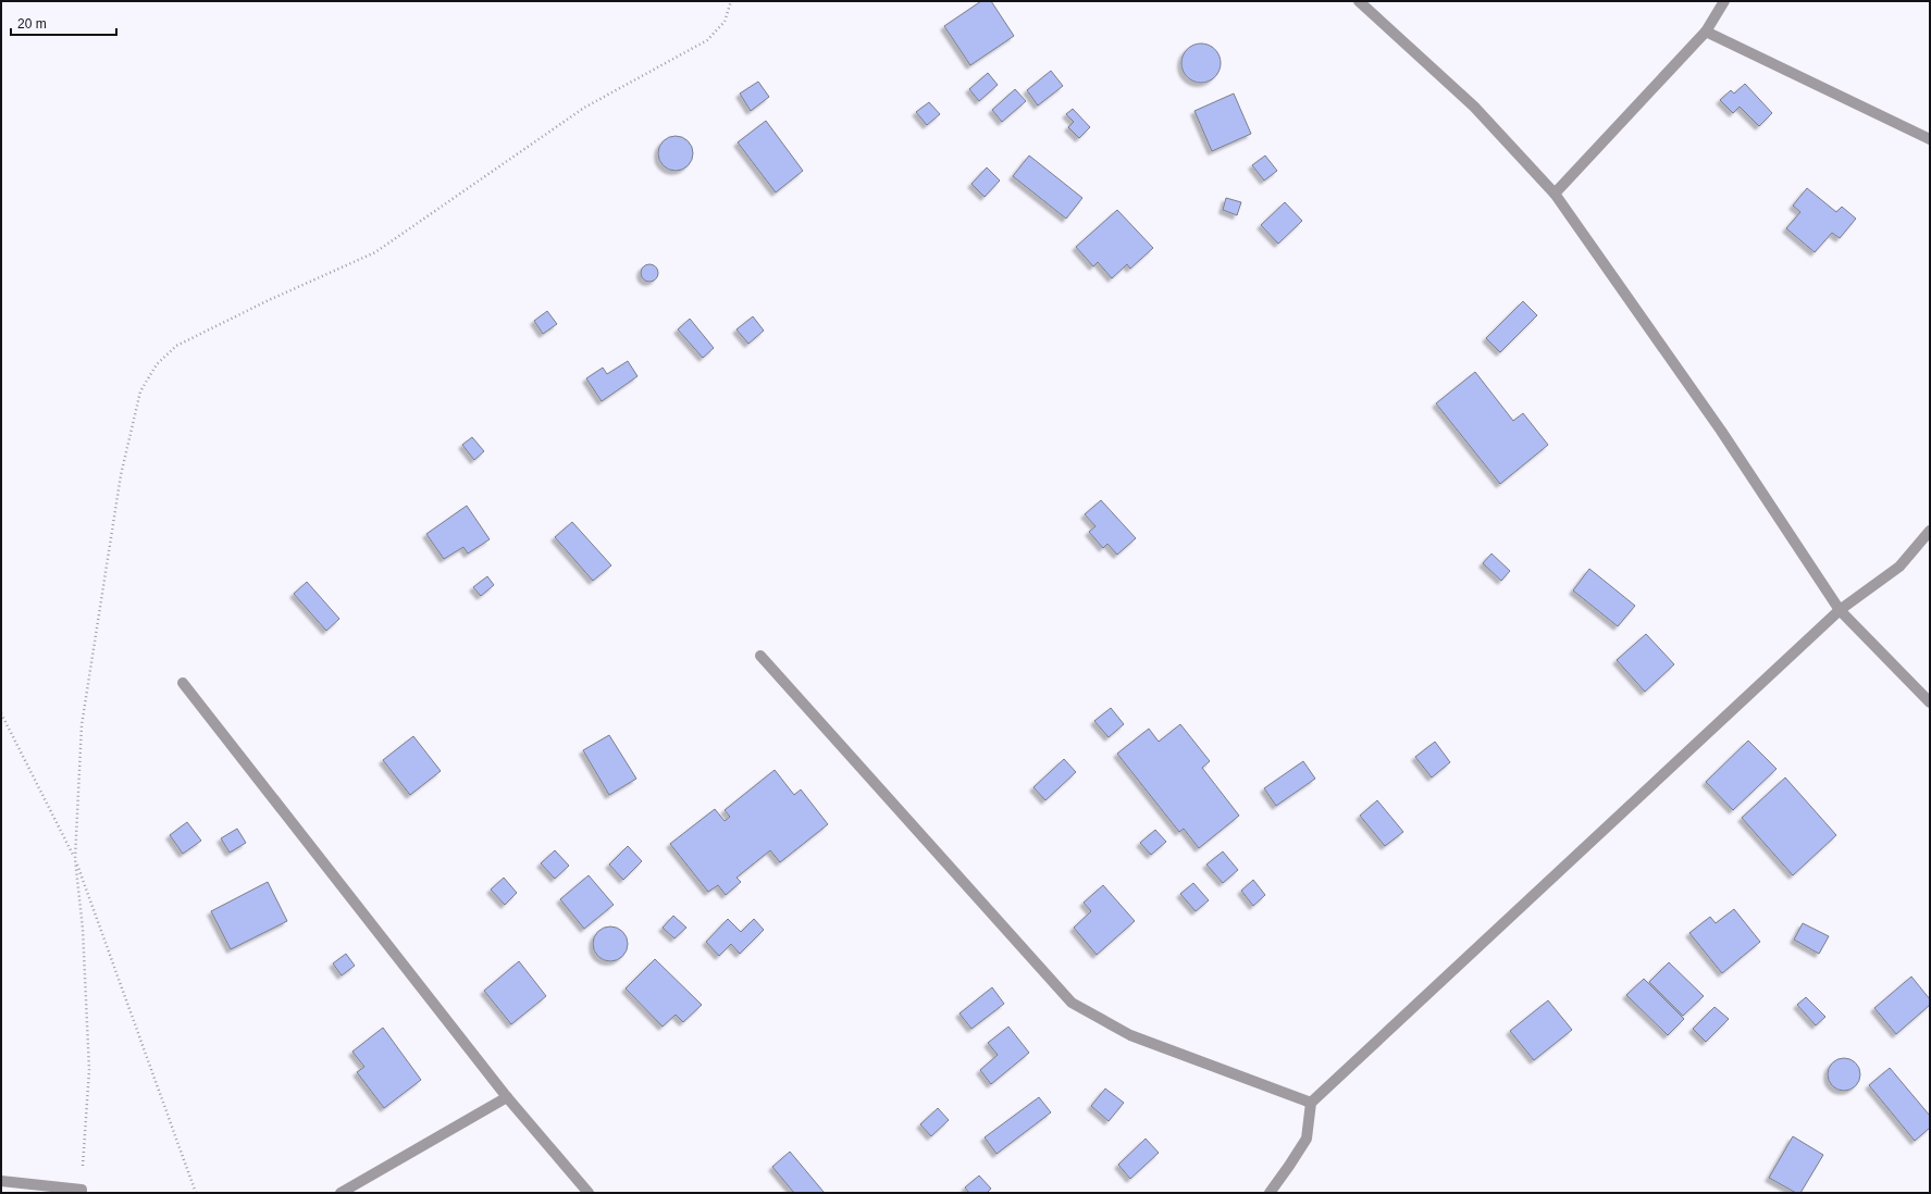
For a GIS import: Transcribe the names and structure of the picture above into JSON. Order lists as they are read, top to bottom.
{
  "scale_bar": "20 m"
}
